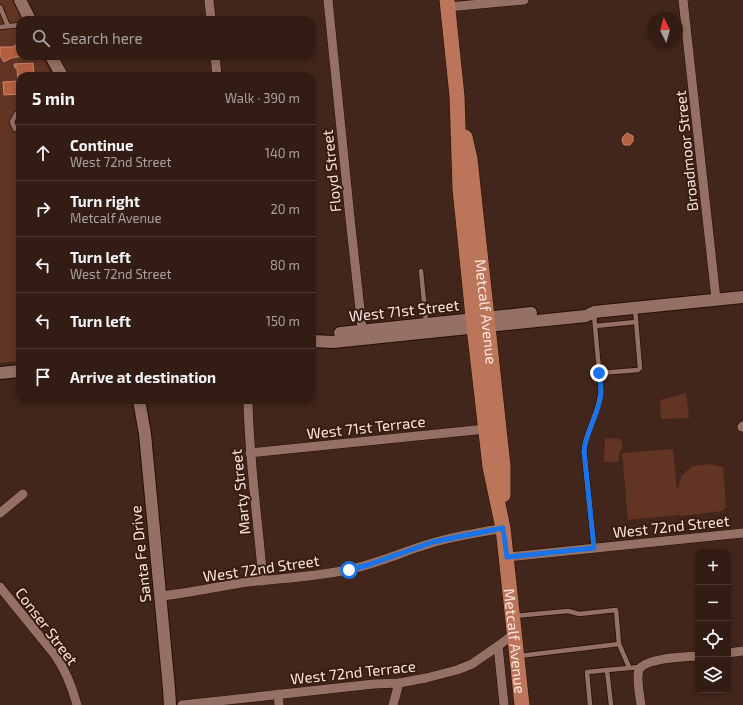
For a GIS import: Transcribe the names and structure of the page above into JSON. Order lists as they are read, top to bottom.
{
  "streets": {
    "main road": ["Metcalf Avenue"],
    "street": [
      "Broadmoor Street",
      "Floyd Street",
      "West 71st Street",
      "West 71st Terrace",
      "Marty Street",
      "West 72nd Street",
      "Santa Fe Drive",
      "Conser Street",
      "West 72nd Terrace"
    ]
  },
  "crossings": [
    ["Broadmoor Street", "West 71st Street"],
    ["Floyd Street", "West 71st Street"],
    ["West 71st Street", "Metcalf Avenue"],
    ["Metcalf Avenue", "West 71st Terrace"],
    ["Metcalf Avenue", "West 72nd Street"],
    ["Metcalf Avenue", "West 72nd Terrace"],
    ["West 71st Terrace", "Marty Street"],
    ["Marty Street", "West 72nd Street"],
    ["West 72nd Street", "Santa Fe Drive"]
  ],
  "north": "top",
  "page": {
    "search": "Search here",
    "heading": ["5 min", "Walk · 390 m"],
    "list": [
      ["Continue", "West 72nd Street", "140 m"],
      ["Turn right", "Metcalf Avenue", "20 m"],
      ["Turn left", "West 72nd Street", "80 m"],
      ["Turn left", "150 m"],
      "Arrive at destination"
    ],
    "map_buttons": ["+", "−"]
  }
}
